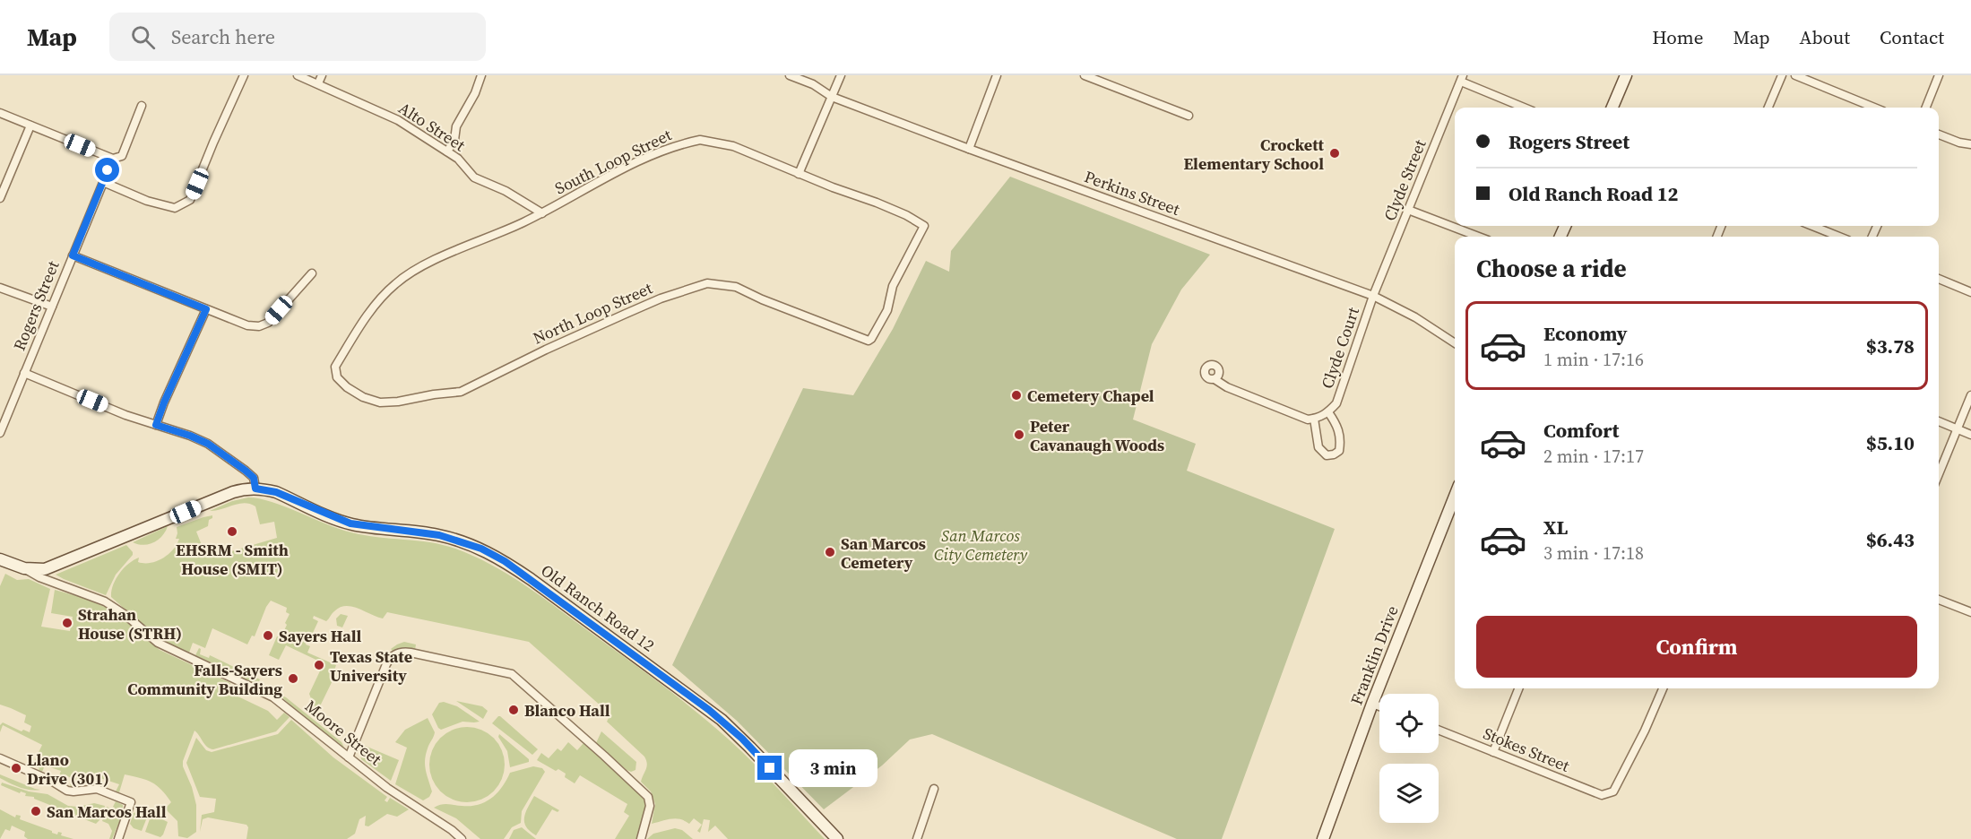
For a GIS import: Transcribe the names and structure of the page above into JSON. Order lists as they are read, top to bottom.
{
  "streets": {
    "main road": ["Old Ranch Road 12", "Franklin Drive", "Moore Street"],
    "street": [
      "Alto Street",
      "South Loop Street",
      "Clyde Street",
      "Perkins Street",
      "Rogers Street",
      "North Loop Street",
      "Clyde Court",
      "Stokes Street"
    ]
  },
  "crossings": [
    ["Alto Street", "South Loop Street"],
    ["South Loop Street", "North Loop Street"],
    ["Clyde Street", "Perkins Street"],
    ["Clyde Street", "Clyde Court"],
    ["Perkins Street", "Clyde Court"]
  ],
  "parks": ["San Marcos City Cemetery"],
  "places": [
    "Crockett Elementary School",
    "Cemetery Chapel",
    "Peter Cavanaugh Woods",
    "EHSRM - Smith House (SMIT)",
    "San Marcos Cemetery",
    "Strahan House (STRH)",
    "Sayers Hall",
    "Texas State University",
    "Falls-Sayers Community Building",
    "Blanco Hall",
    "Llano Drive (301)",
    "San Marcos Hall"
  ],
  "page": {
    "header": "Map",
    "search": "Search here",
    "nav": [
      "Home",
      "Map",
      "About",
      "Contact"
    ],
    "banner": ["Rogers Street", "Old Ranch Road 12"],
    "heading": "Choose a ride",
    "list": [
      {
        "name": "Economy",
        "note": "1 min · 17:16",
        "value": "$3.78"
      },
      {
        "name": "Comfort",
        "note": "2 min · 17:17",
        "value": "$5.10"
      },
      {
        "name": "XL",
        "note": "3 min · 17:18",
        "value": "$6.43"
      }
    ],
    "buttons": "Confirm",
    "bubble": "3 min"
  }
}
